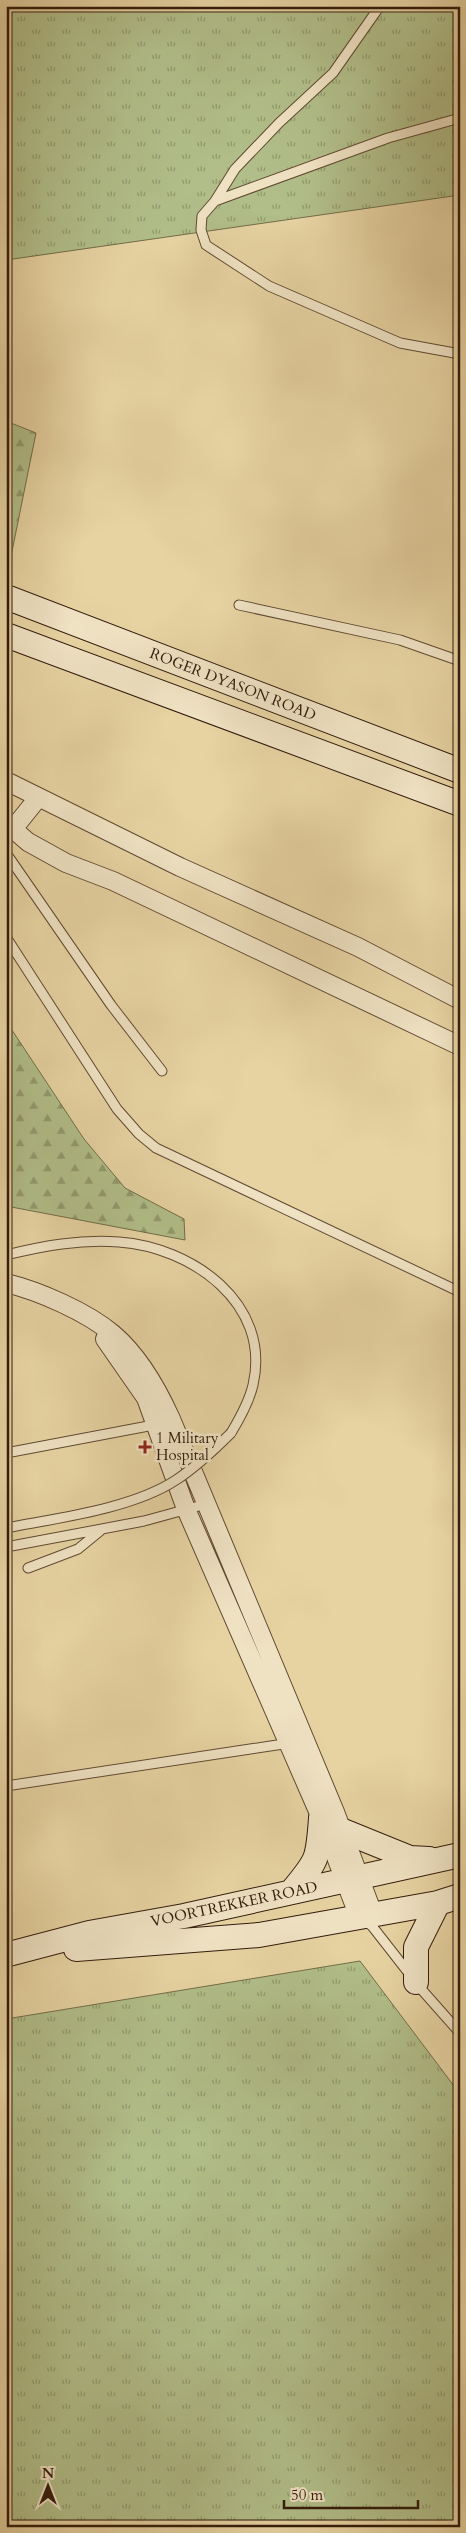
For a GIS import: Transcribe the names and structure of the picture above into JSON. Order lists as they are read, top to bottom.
{
  "streets": {
    "street": ["ROGER DYASON ROAD", "VOORTREKKER ROAD"]
  },
  "places": {
    "health": ["1 Military Hospital"]
  },
  "scale_bar": "50 m",
  "north": "top"
}
